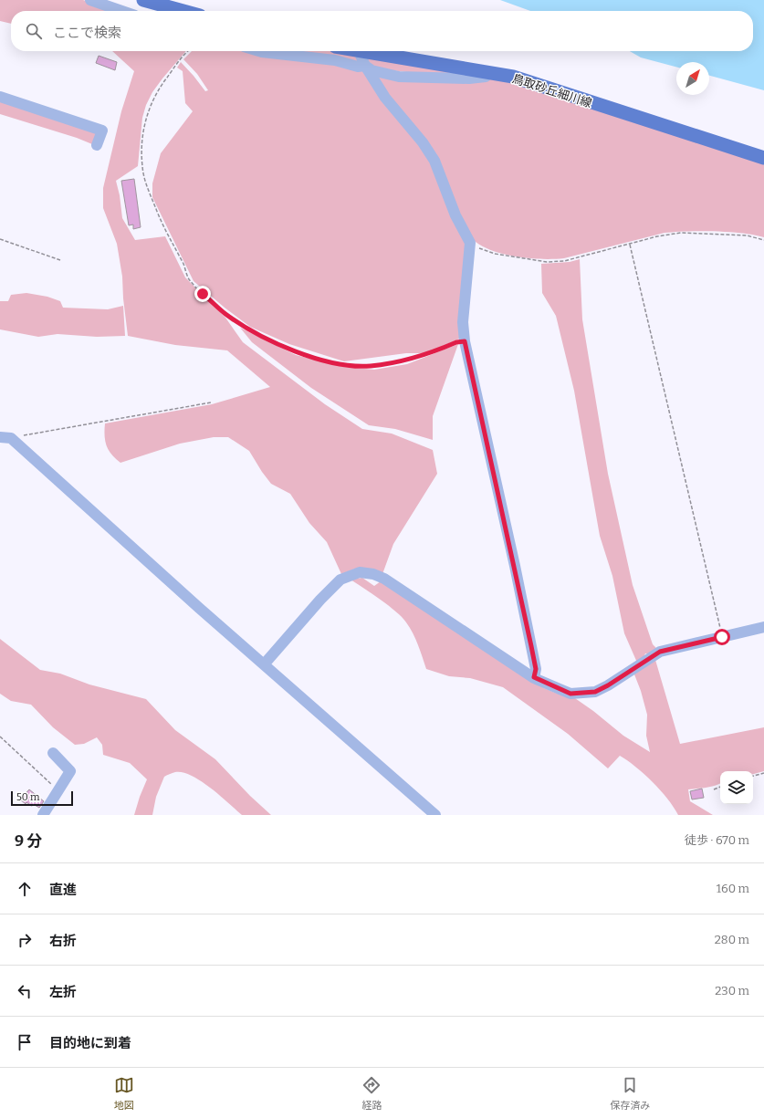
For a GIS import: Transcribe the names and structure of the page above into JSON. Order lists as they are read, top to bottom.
{
  "streets": {
    "main road": ["鳥取砂丘細川線"]
  },
  "scale_bar": "50 m",
  "north": "top right",
  "page": {
    "search": "ここで検索",
    "scale": "50 m",
    "heading": ["9 分", "徒歩 · 670 m"],
    "list": [
      ["直進", "160 m"],
      ["右折", "280 m"],
      ["左折", "230 m"],
      "目的地に到着"
    ],
    "nav": ["地図", "経路", "保存済み"]
  }
}
